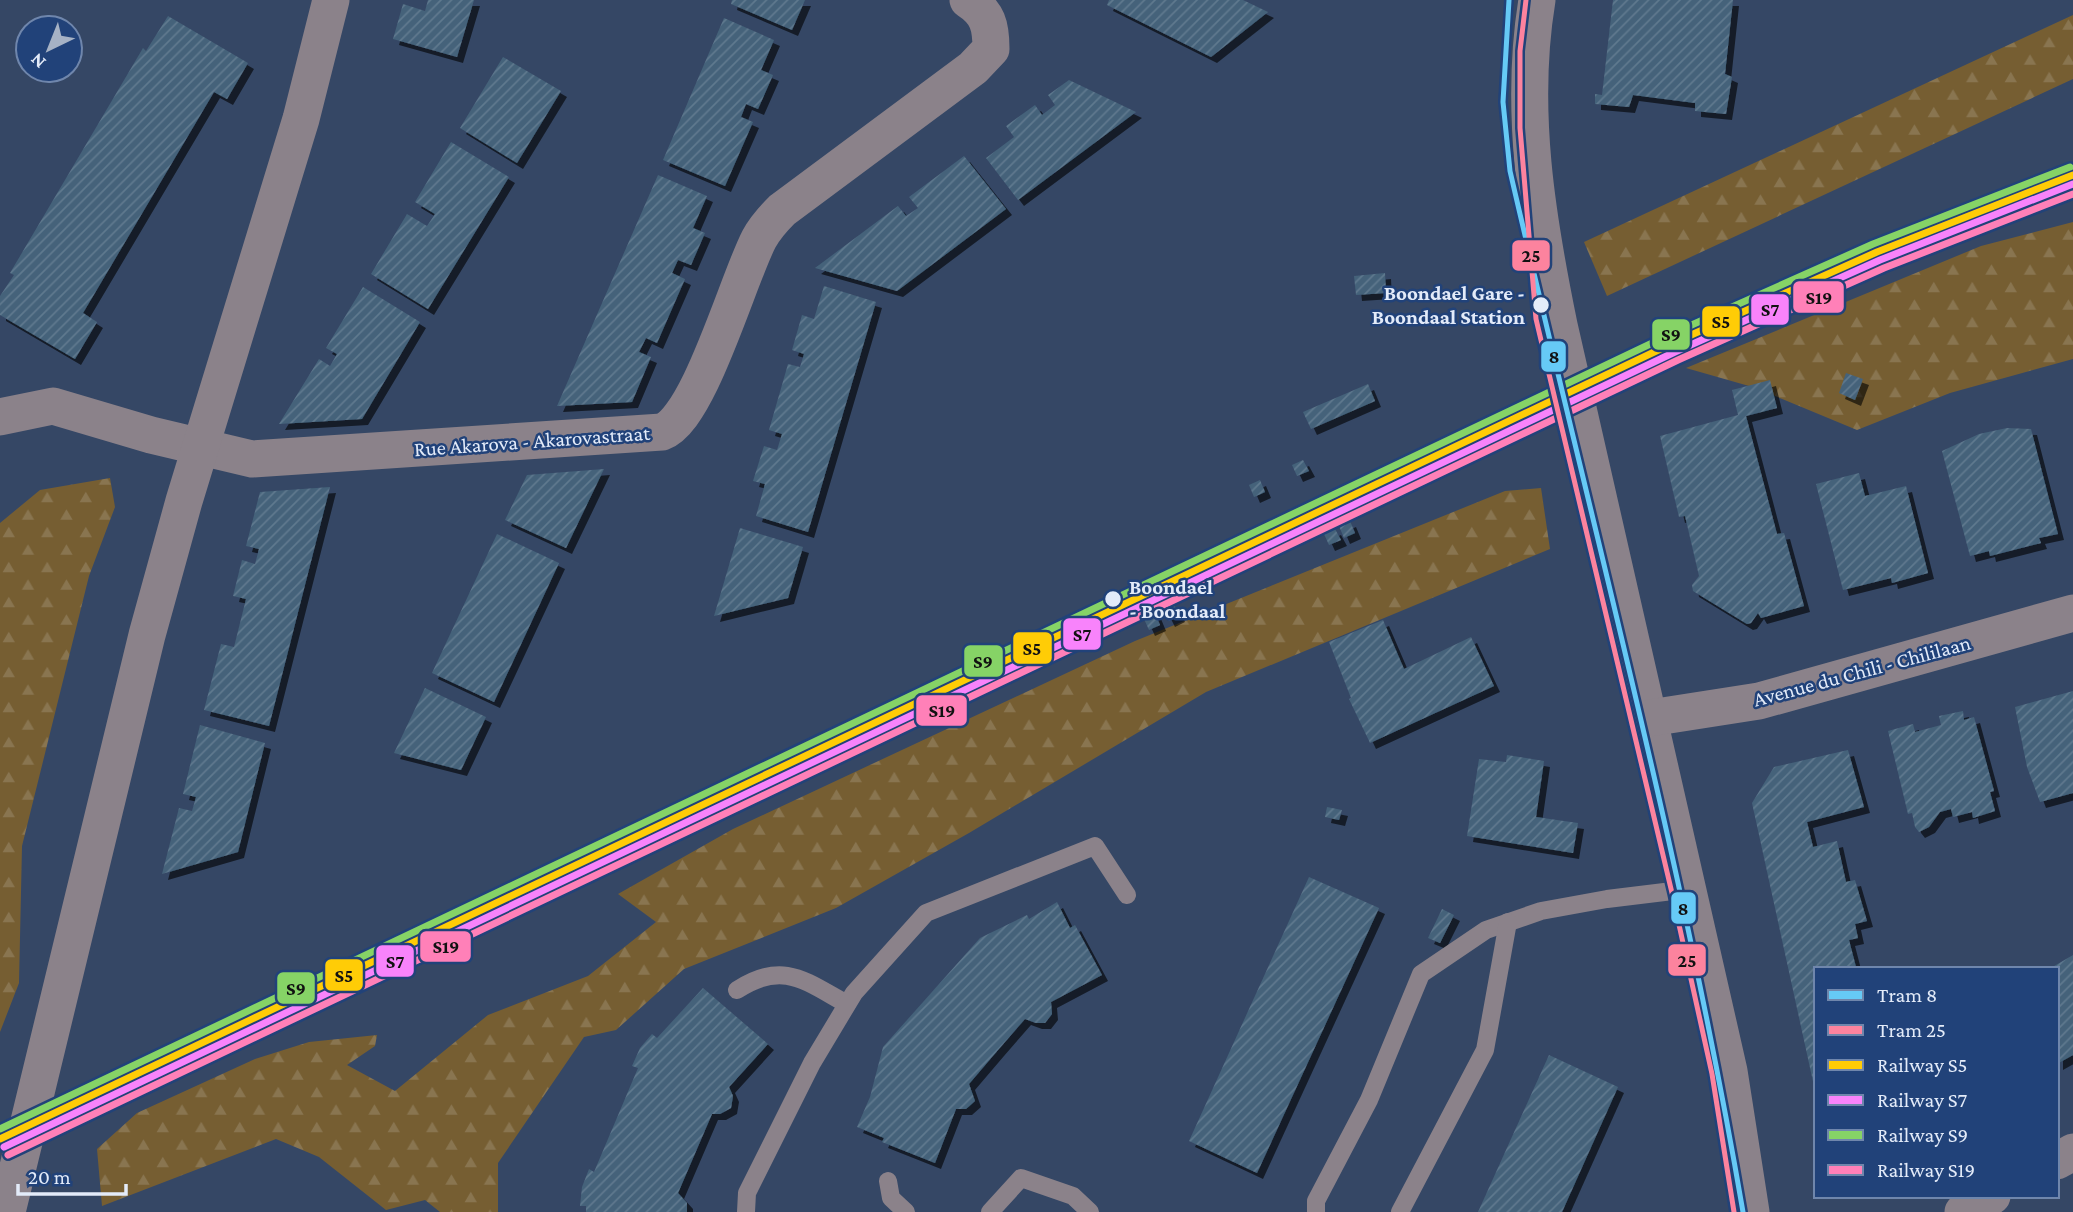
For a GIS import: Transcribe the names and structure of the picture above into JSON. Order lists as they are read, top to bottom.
{
  "streets": {
    "street": ["Rue Akarova - Akarovastraat", "Avenue du Chili - Chililaan"]
  },
  "places": ["Boondael Gare - Boondaal Station", "Boondael - Boondaal"],
  "lines": [
    "tram line 8",
    "tram line 25",
    "rail line S9",
    "rail line S5",
    "rail line S7",
    "rail line S19"
  ],
  "legend": [
    "Tram 8",
    "Tram 25",
    "Railway S5",
    "Railway S7",
    "Railway S9",
    "Railway S19"
  ],
  "scale_bar": "20 m",
  "north": "bottom left"
}
